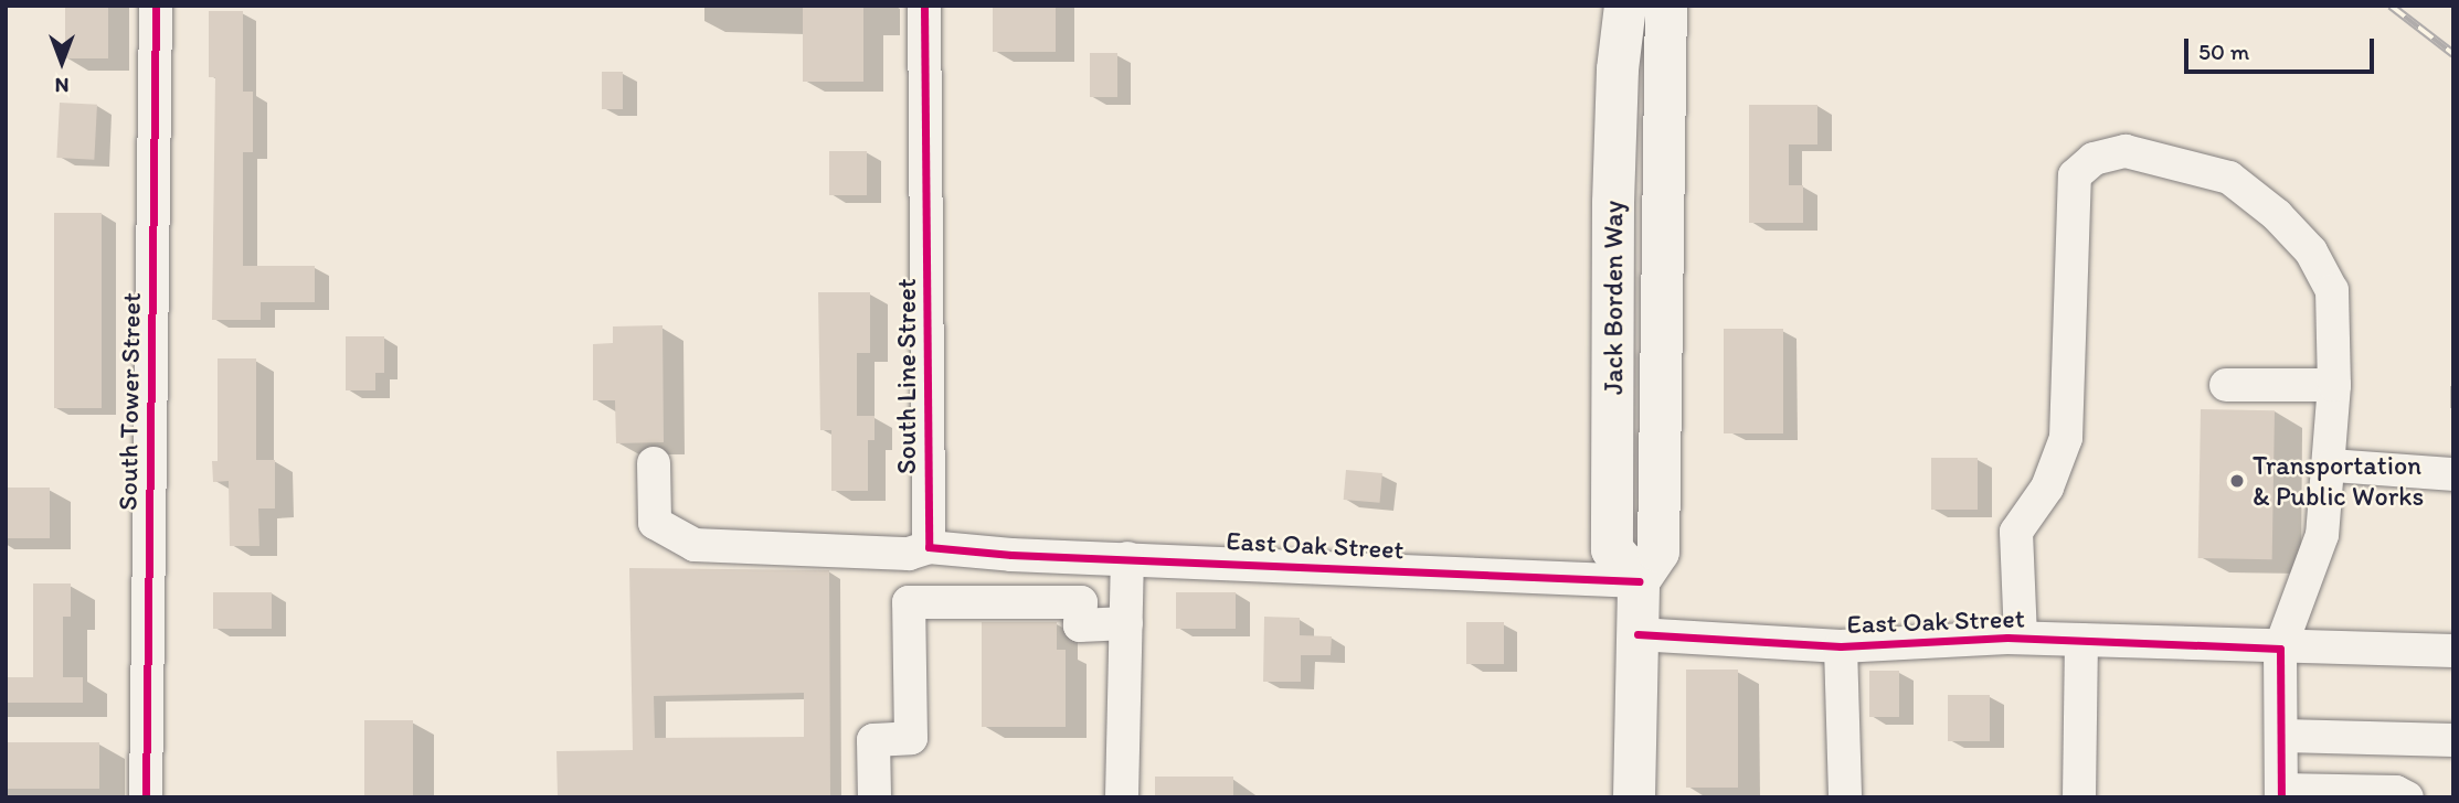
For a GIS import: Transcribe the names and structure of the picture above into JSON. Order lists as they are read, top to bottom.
{
  "streets": {
    "main road": ["Jack Borden Way"],
    "street": ["South Line Street", "South Tower Street", "East Oak Street"]
  },
  "crossings": [
    ["Jack Borden Way", "East Oak Street"]
  ],
  "places": ["Transportation & Public Works"],
  "scale_bar": "50 m",
  "north": "bottom"
}
